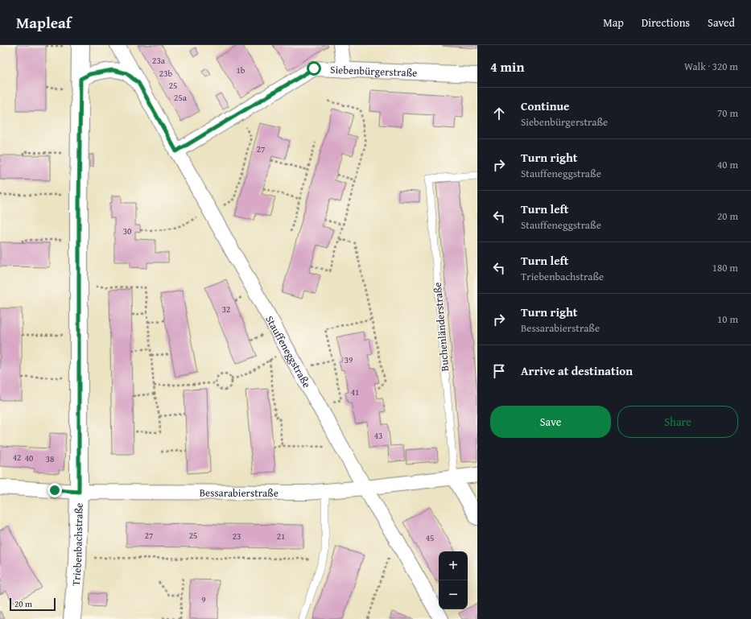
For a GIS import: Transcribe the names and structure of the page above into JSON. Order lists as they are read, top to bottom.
{
  "streets": {
    "street": [
      "Siebenbürgerstraße",
      "Buchenländerstraße",
      "Stauffeneggstraße",
      "Bessarabierstraße",
      "Triebenbachstraße"
    ]
  },
  "crossings": [
    ["Siebenbürgerstraße", "Stauffeneggstraße"],
    ["Buchenländerstraße", "Bessarabierstraße"],
    ["Stauffeneggstraße", "Bessarabierstraße"],
    ["Stauffeneggstraße", "Triebenbachstraße"],
    ["Bessarabierstraße", "Triebenbachstraße"]
  ],
  "house_numbers": [
    "23a",
    "1b",
    "23b",
    "25",
    "25a",
    "27",
    "30",
    "32",
    "39",
    "41",
    "43",
    "42",
    "40",
    "38",
    "27",
    "25",
    "23",
    "21",
    "45",
    "9"
  ],
  "scale_bar": "20 m",
  "page": {
    "header": "Mapleaf",
    "nav": ["Map", "Directions", "Saved"],
    "heading": ["4 min", "Walk · 320 m"],
    "list": [
      ["Continue", "Siebenbürgerstraße", "70 m"],
      ["Turn right", "Stauffeneggstraße", "40 m"],
      ["Turn left", "Stauffeneggstraße", "20 m"],
      ["Turn left", "Triebenbachstraße", "180 m"],
      ["Turn right", "Bessarabierstraße", "10 m"],
      "Arrive at destination"
    ],
    "buttons": ["Save", "Share"],
    "map_buttons": ["+", "−"],
    "scale": "20 m"
  }
}
